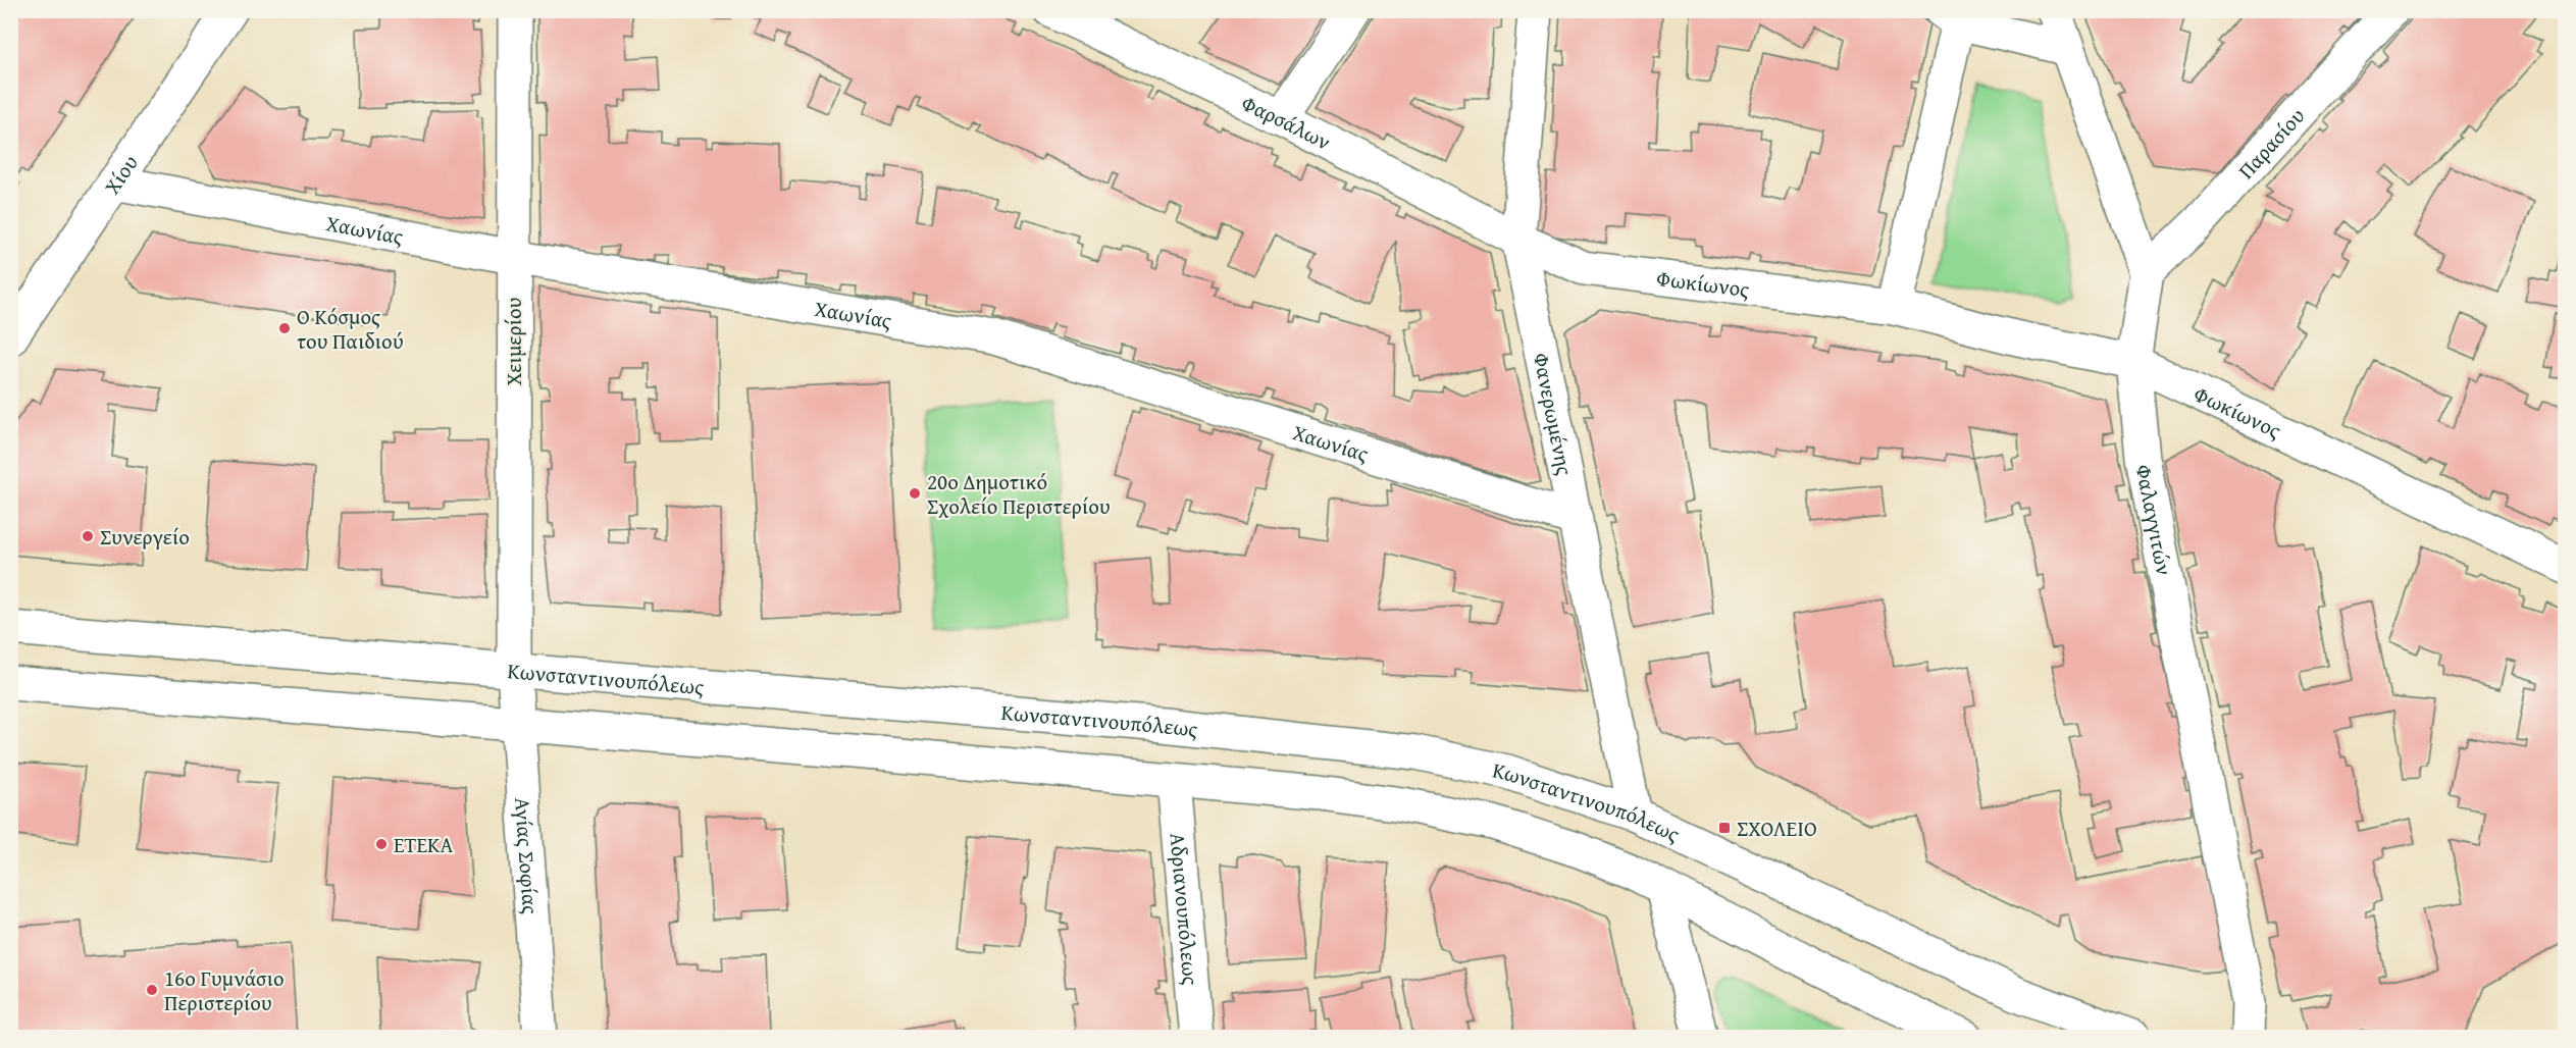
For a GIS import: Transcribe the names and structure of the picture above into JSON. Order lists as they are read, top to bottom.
{
  "streets": {
    "street": [
      "Φαρσάλων",
      "Παρασίου",
      "Χίου",
      "Χαωνίας",
      "Φωκίωνος",
      "Χειμερίου",
      "Φανερωμένης",
      "Φαλαγγιτών",
      "Κωνσταντινουπόλεως",
      "Αγίας Σοφίας",
      "Αδριανουπόλεως"
    ]
  },
  "crossings": [
    ["Φαρσάλων", "Φωκίωνος"],
    ["Φαρσάλων", "Φανερωμένης"],
    ["Παρασίου", "Φαλαγγιτών"],
    ["Χίου", "Χαωνίας"],
    ["Χαωνίας", "Χειμερίου"],
    ["Χαωνίας", "Φανερωμένης"],
    ["Φωκίωνος", "Φανερωμένης"],
    ["Φωκίωνος", "Φαλαγγιτών"],
    ["Χειμερίου", "Κωνσταντινουπόλεως"],
    ["Χειμερίου", "Αγίας Σοφίας"],
    ["Φανερωμένης", "Κωνσταντινουπόλεως"],
    ["Κωνσταντινουπόλεως", "Αγίας Σοφίας"]
  ],
  "places": {
    "other": [
      "Ο Κόσμος του Παιδιού",
      "20ο Δημοτικό Σχολείο Περιστερίου",
      "Συνεργείο",
      "ΕΤΕΚΑ",
      "16ο Γυμνάσιο Περιστερίου"
    ],
    "transit": ["ΣΧΟΛΕΙΟ"]
  }
}
